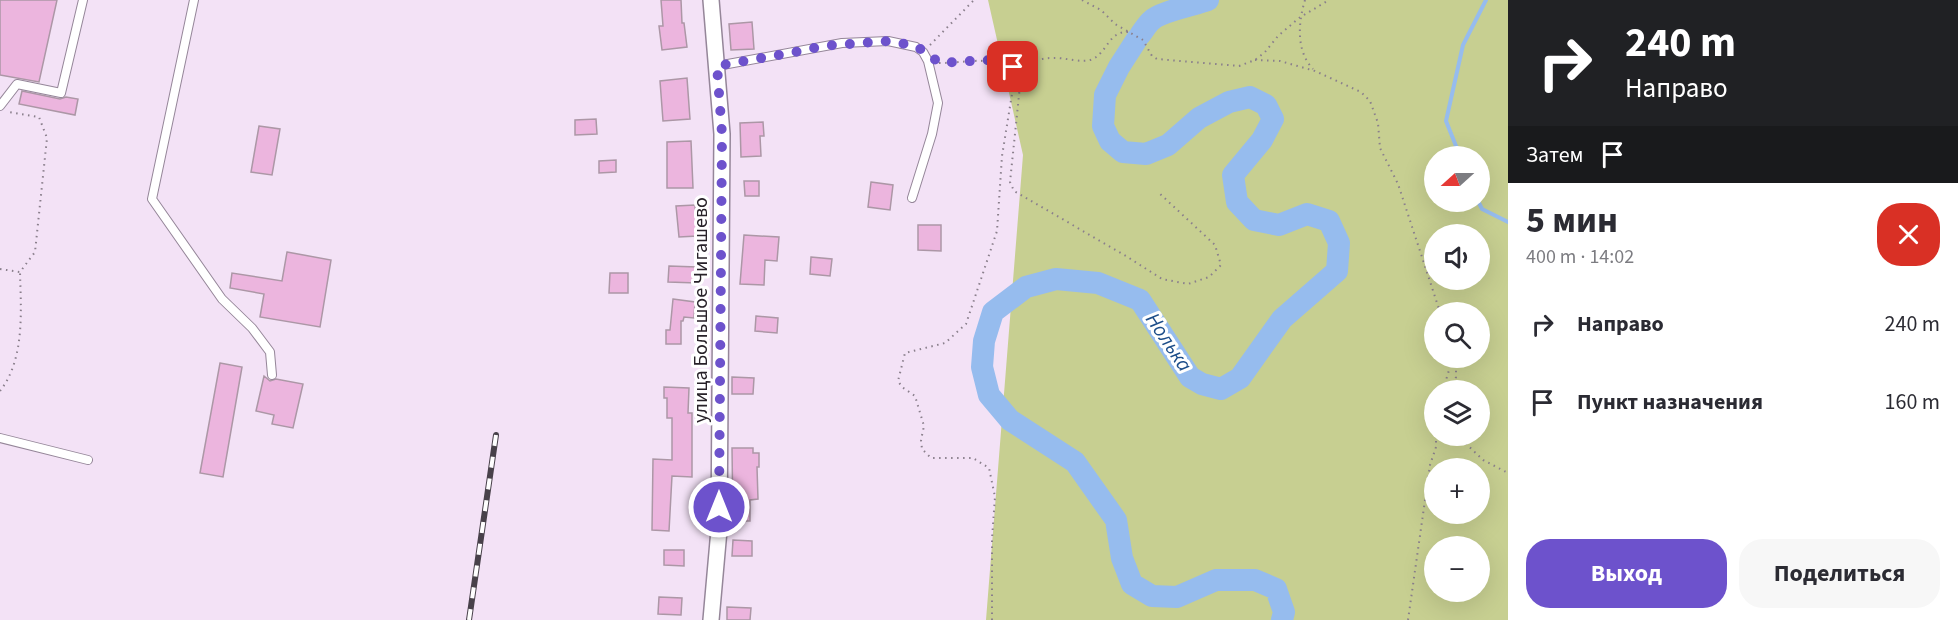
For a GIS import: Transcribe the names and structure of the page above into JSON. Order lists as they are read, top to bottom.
{
  "streets": {
    "street": ["улица Большое Чигашево"]
  },
  "water": ["Нолька"],
  "north": "left",
  "page": {
    "turn": ["240 m", "Направо"],
    "then": "Затем",
    "map_buttons": ["+", "−"],
    "heading": ["5 мин", "400 m · 14:02"],
    "list": [
      {
        "name": "Направо",
        "value": "240 m"
      },
      {
        "name": "Пункт назначения",
        "value": "160 m"
      }
    ],
    "buttons": ["Выход", "Поделиться"]
  }
}
